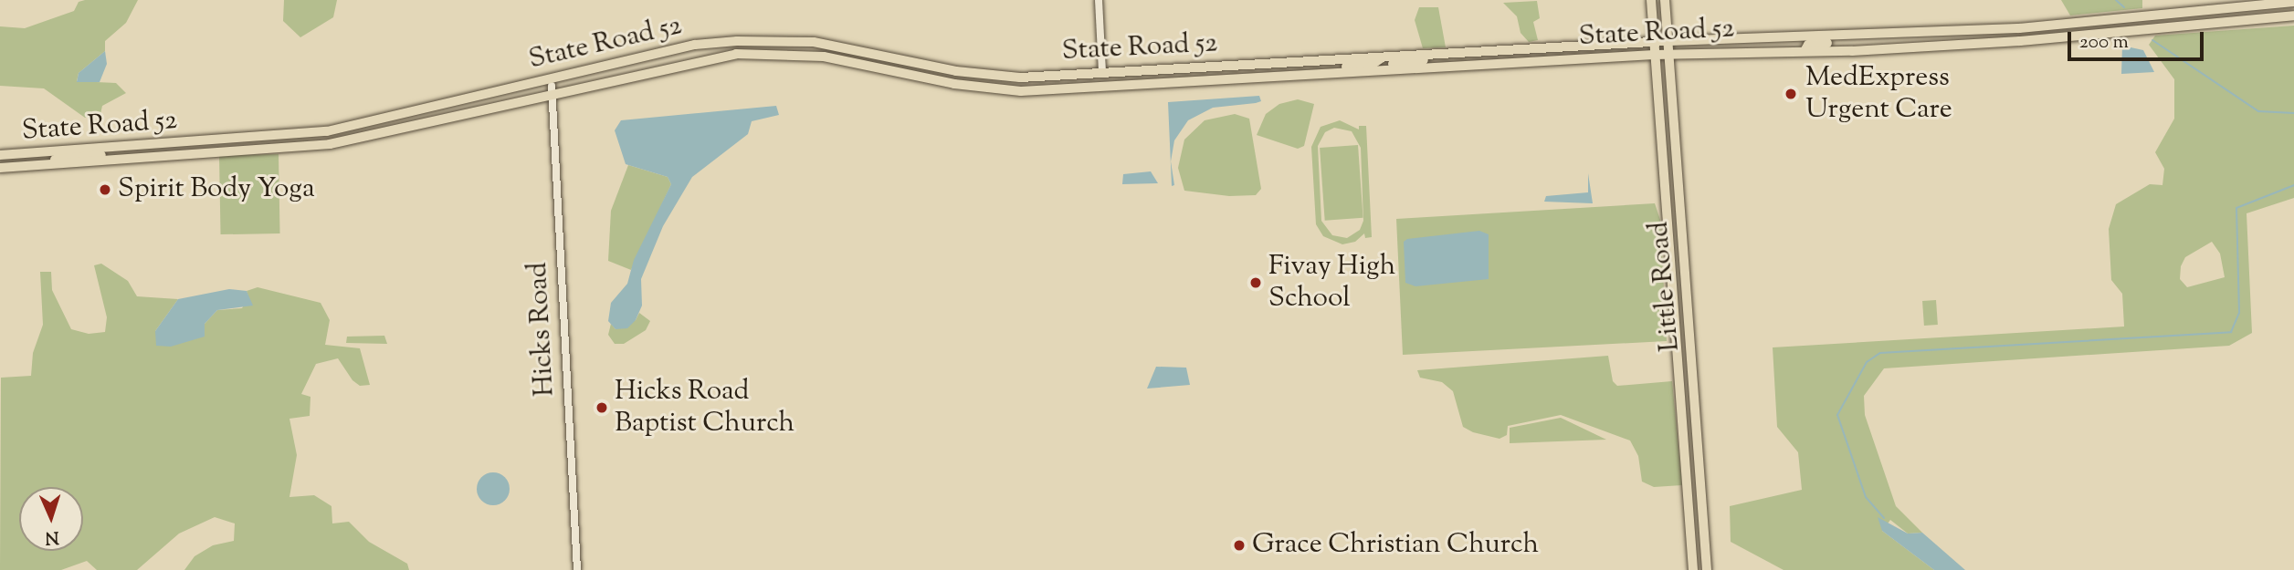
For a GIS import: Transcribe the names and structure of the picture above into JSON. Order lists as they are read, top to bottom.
{
  "streets": {
    "main road": ["State Road 52", "Little Road"],
    "street": ["Hicks Road"]
  },
  "crossings": [
    ["State Road 52", "Little Road"],
    ["State Road 52", "Hicks Road"]
  ],
  "places": [
    "MedExpress Urgent Care",
    "Spirit Body Yoga",
    "Fivay High School",
    "Hicks Road Baptist Church",
    "Grace Christian Church"
  ],
  "scale_bar": "200 m",
  "north": "bottom"
}
